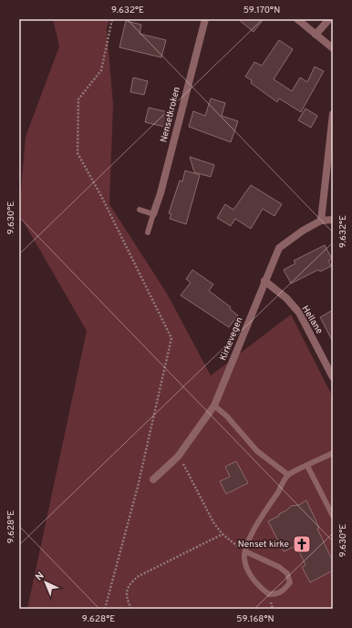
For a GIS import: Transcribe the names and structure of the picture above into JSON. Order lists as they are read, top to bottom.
{
  "streets": {
    "street": ["Nensetkroken", "Hellane", "Kirkevegen"]
  },
  "crossings": [
    ["Hellane", "Kirkevegen"]
  ],
  "places": {
    "church": ["Nenset kirke"]
  },
  "north": "top left",
  "coordinates": [
    "9.632°E",
    "59.170°N",
    "9.630°E",
    "9.628°E",
    "59.168°N"
  ]
}
